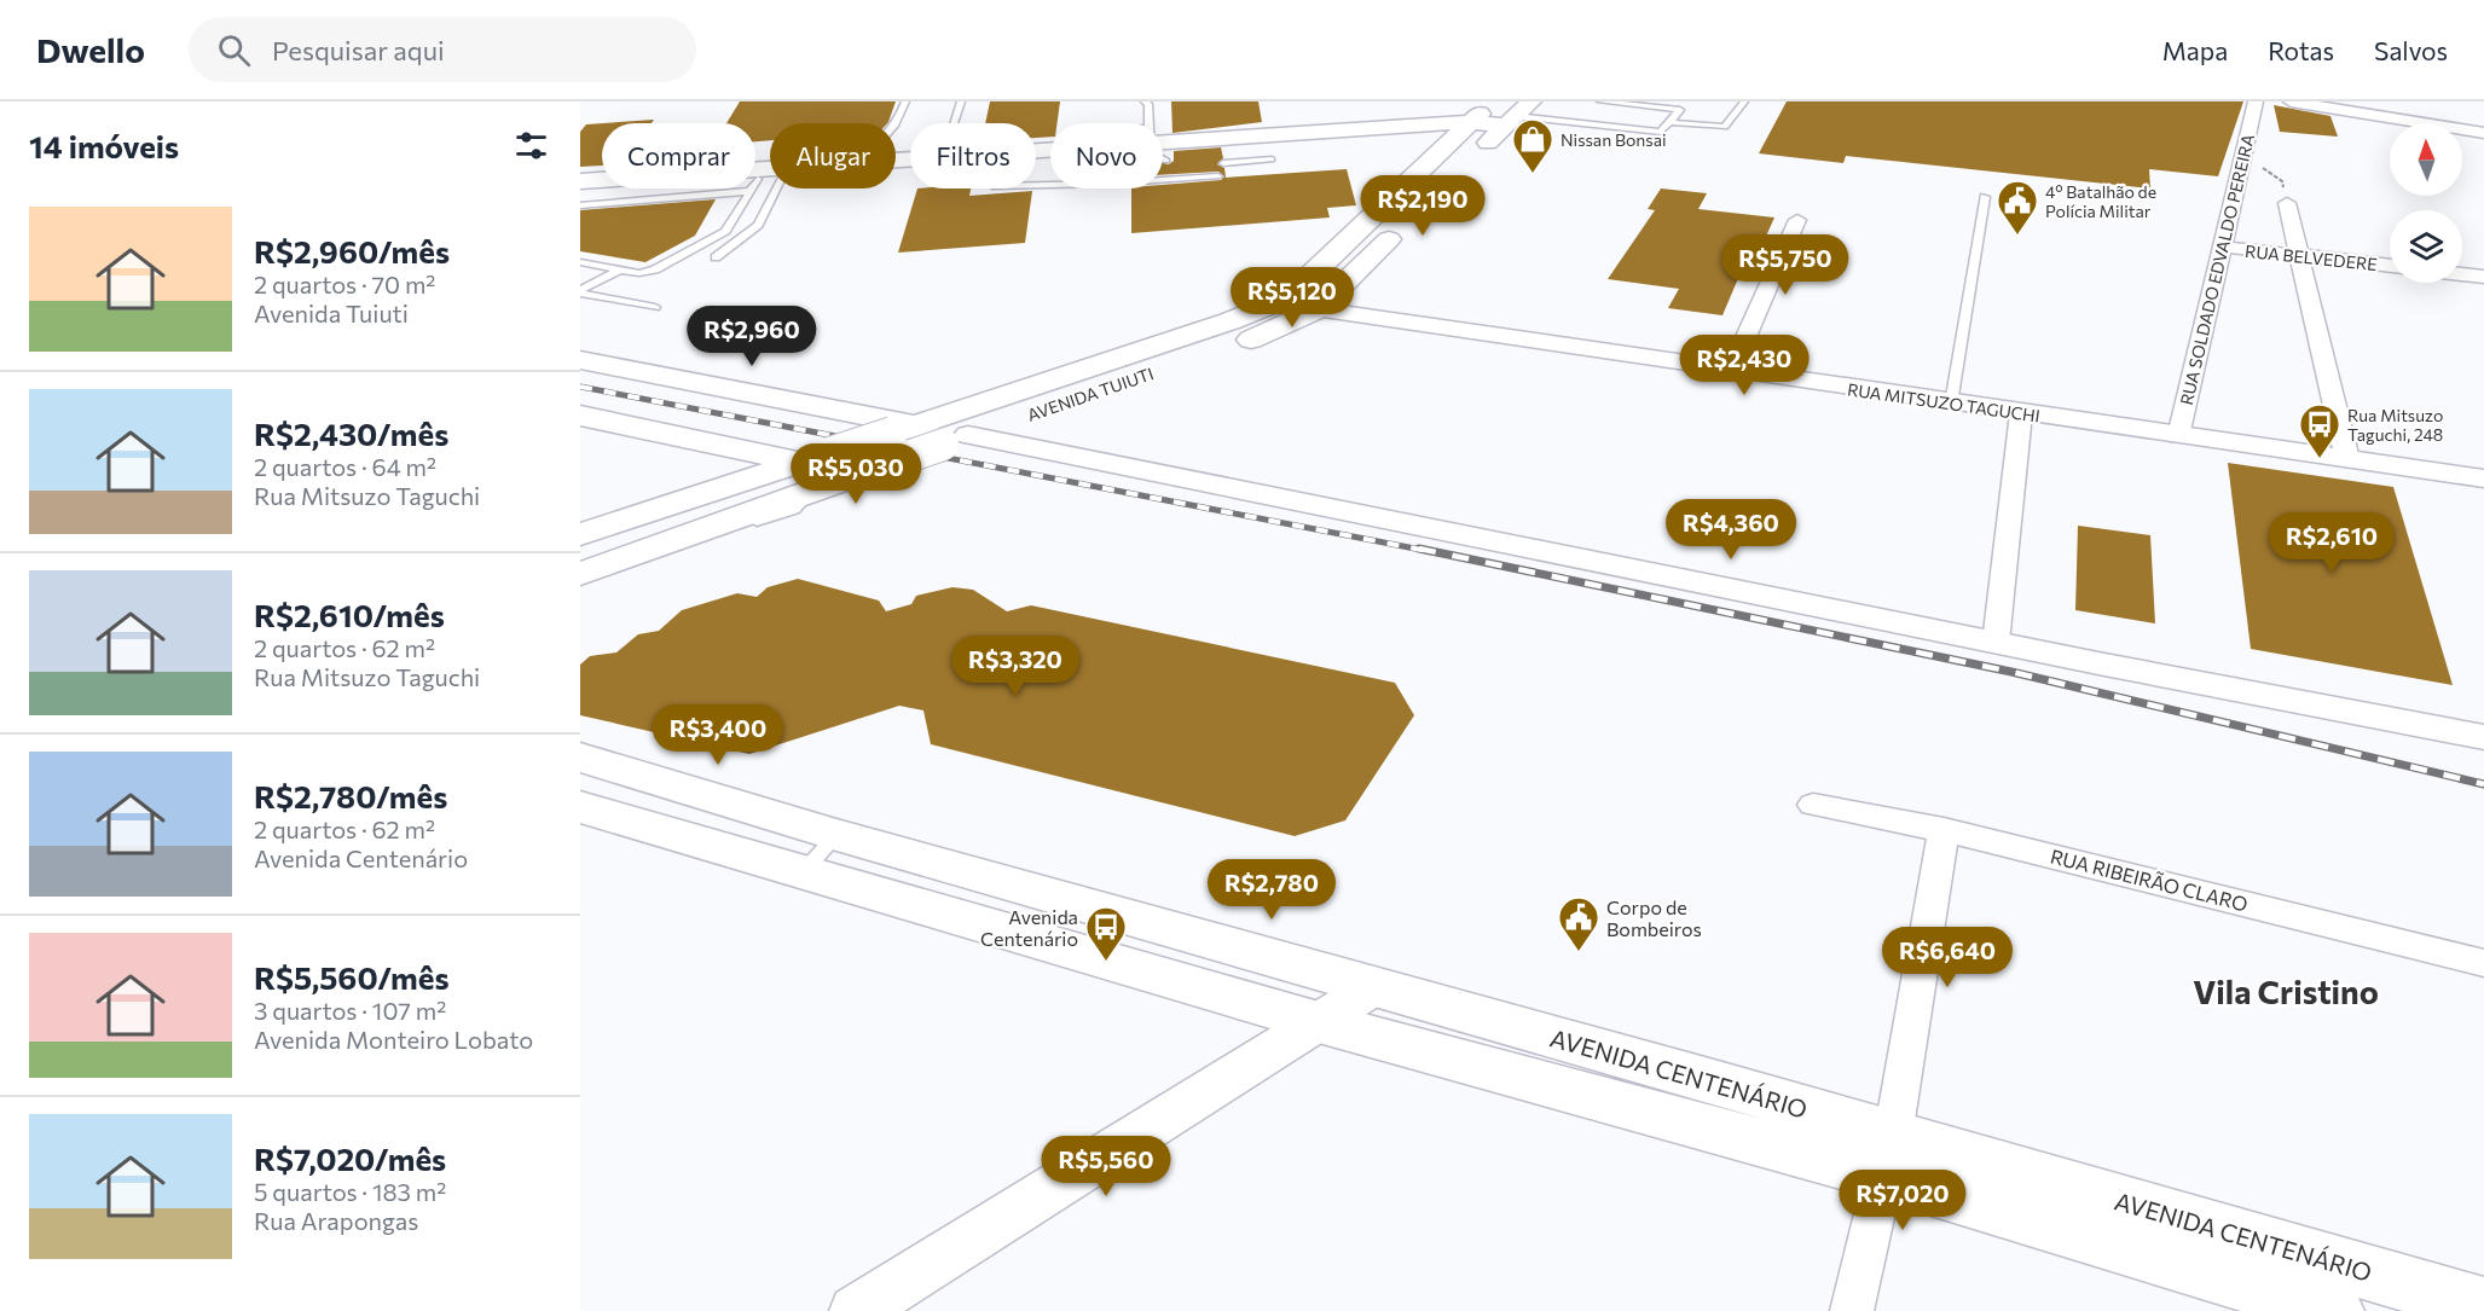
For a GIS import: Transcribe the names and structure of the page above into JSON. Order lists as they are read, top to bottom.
{
  "streets": {
    "main road": ["AVENIDA TUIUTI", "AVENIDA CENTENÁRIO"],
    "street": [
      "RUA BELVEDERE",
      "RUA SOLDADO EDVALDO PEREIRA",
      "RUA MITSUZO TAGUCHI",
      "RUA RIBEIRÃO CLARO"
    ]
  },
  "crossings": [
    ["RUA BELVEDERE", "RUA SOLDADO EDVALDO PEREIRA"],
    ["RUA SOLDADO EDVALDO PEREIRA", "RUA MITSUZO TAGUCHI"],
    ["AVENIDA TUIUTI", "RUA MITSUZO TAGUCHI"]
  ],
  "districts": ["Vila Cristino"],
  "places": {
    "shop": ["Nissan Bonsai"],
    "public building": ["4º Batalhão de Polícia Militar", "Corpo de Bombeiros"],
    "bus stop": ["Rua Mitsuzo Taguchi, 248", "Avenida Centenário"]
  },
  "north": "top",
  "page": {
    "header": "Dwello",
    "search": "Pesquisar aqui",
    "nav": ["Mapa", "Rotas", "Salvos"],
    "heading": "14 imóveis",
    "chip": [
      "Comprar",
      "Alugar",
      "Filtros",
      "Novo"
    ],
    "price": [
      "R$2,190",
      "R$5,750",
      "R$5,120",
      "R$2,960",
      "R$2,430",
      "R$5,030",
      "R$4,360",
      "R$2,610",
      "R$3,320",
      "R$3,400",
      "R$2,780",
      "R$6,640",
      "R$5,560",
      "R$7,020"
    ],
    "list": [
      {
        "name": "R$2,960/mês",
        "note": "2 quartos · 70 m² · Avenida Tuiuti"
      },
      {
        "name": "R$2,430/mês",
        "note": "2 quartos · 64 m² · Rua Mitsuzo Taguchi"
      },
      {
        "name": "R$2,610/mês",
        "note": "2 quartos · 62 m² · Rua Mitsuzo Taguchi"
      },
      {
        "name": "R$2,780/mês",
        "note": "2 quartos · 62 m² · Avenida Centenário"
      },
      {
        "name": "R$5,560/mês",
        "note": "3 quartos · 107 m² · Avenida Monteiro Lobato"
      },
      {
        "name": "R$7,020/mês",
        "note": "5 quartos · 183 m² · Rua Arapongas"
      }
    ]
  }
}
